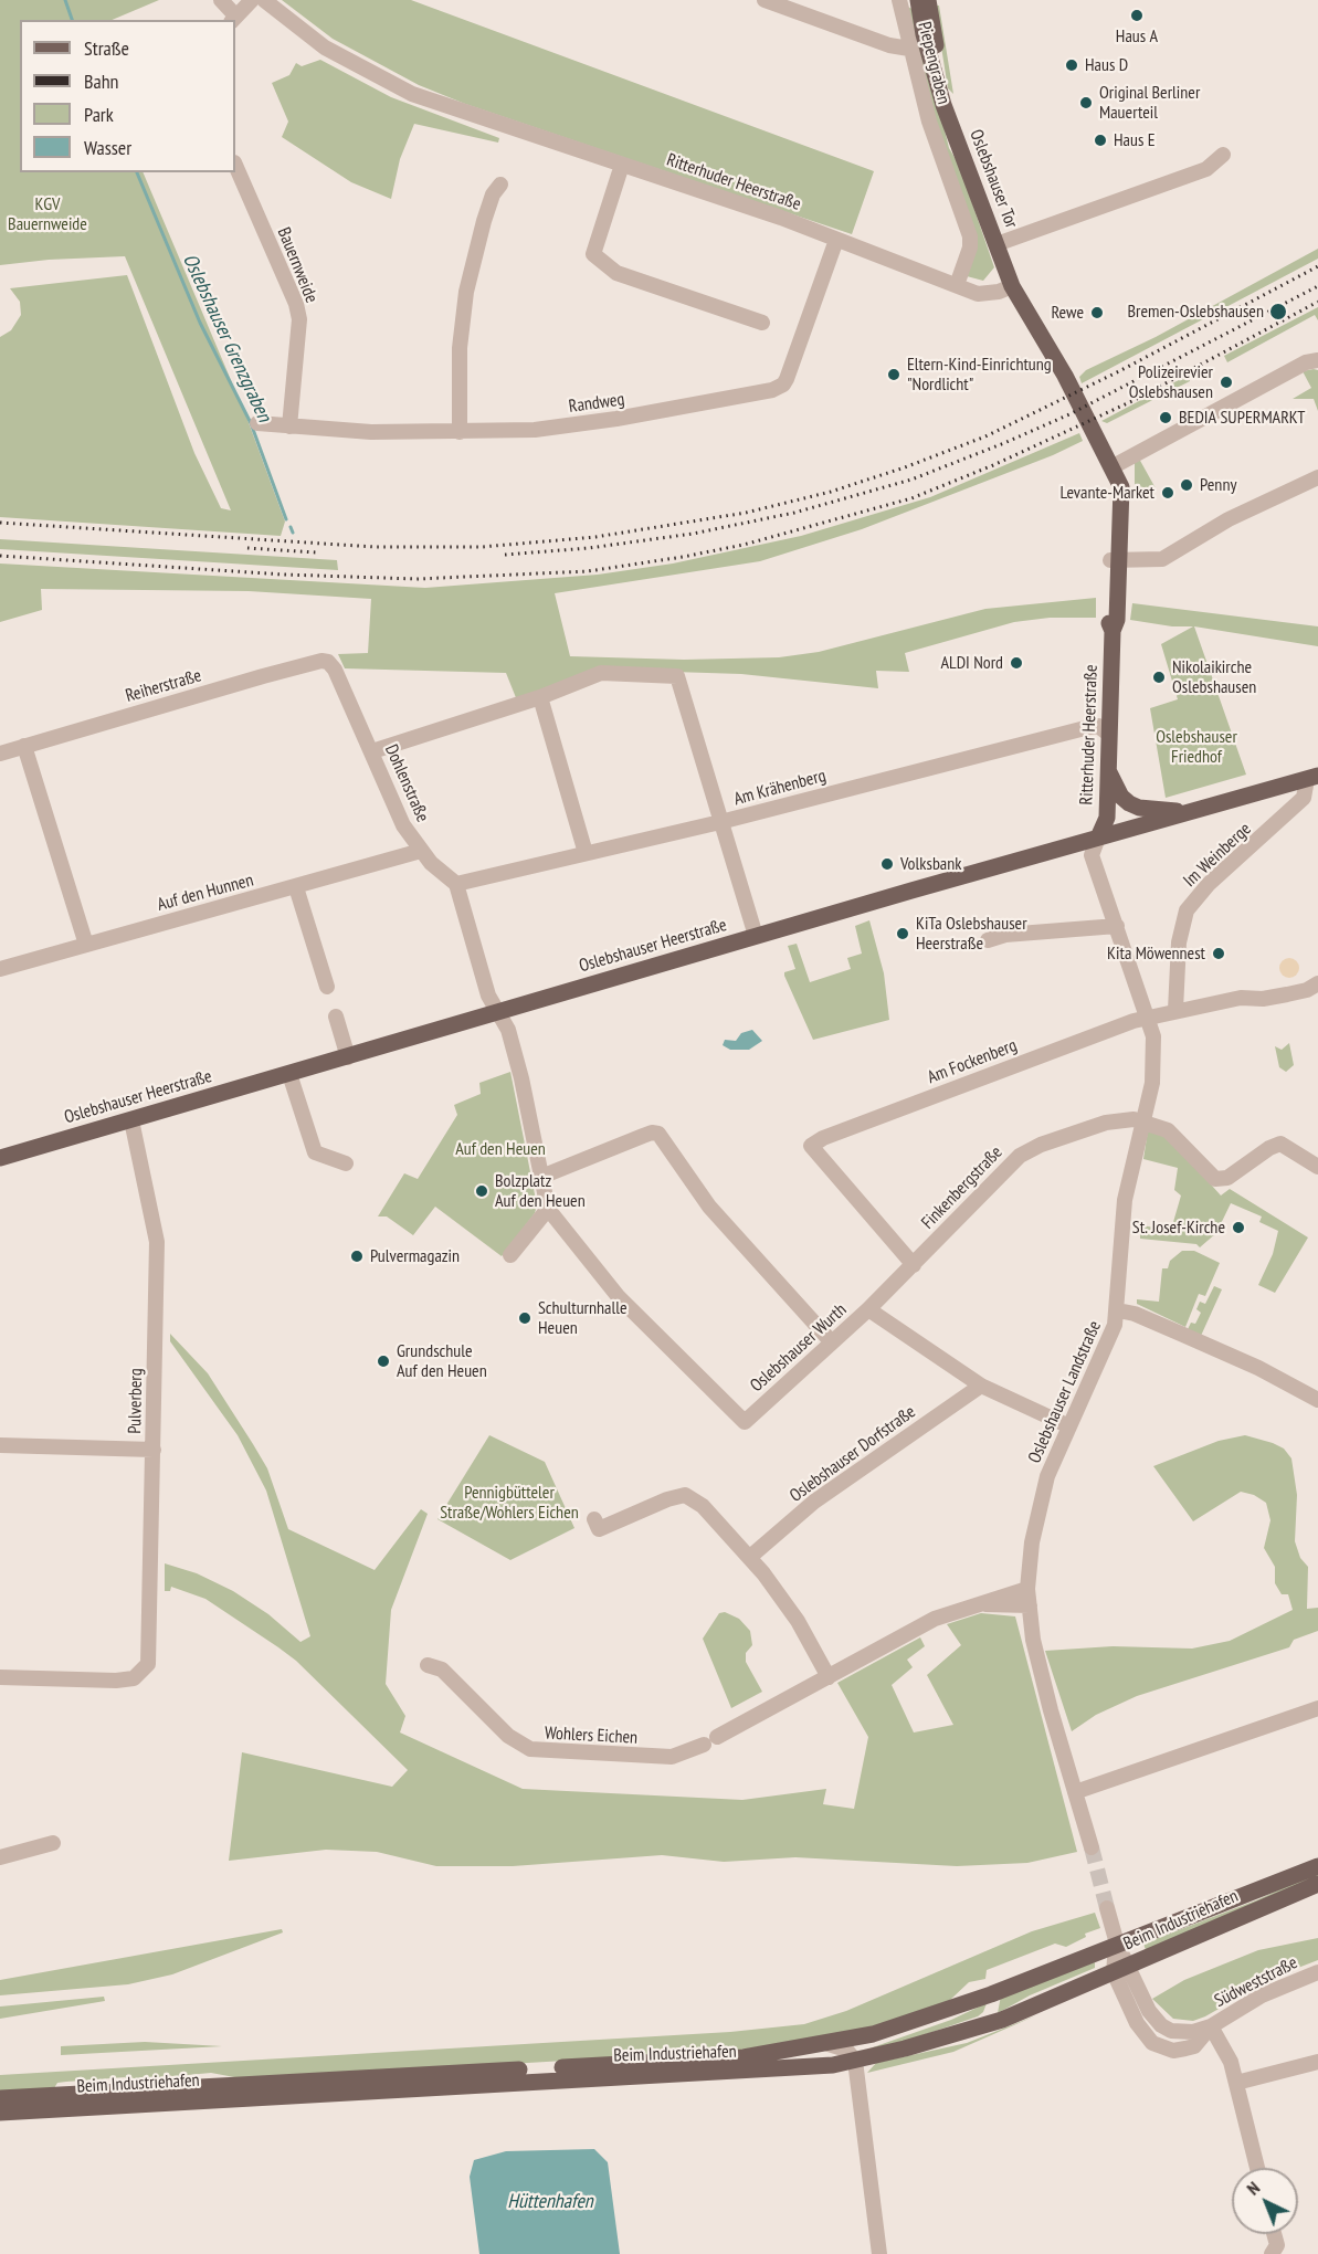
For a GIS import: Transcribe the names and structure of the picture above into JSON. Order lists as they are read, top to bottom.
{
  "streets": {
    "main road": [
      "Oslebshauser Tor",
      "Ritterhuder Heerstraße",
      "Oslebshauser Heerstraße",
      "Beim Industriehafen"
    ],
    "street": [
      "Piepengraben",
      "Bauernweide",
      "Randweg",
      "Reiherstraße",
      "Dohlenstraße",
      "Am Krähenberg",
      "Im Weinberge",
      "Auf den Hunnen",
      "Am Fockenberg",
      "Finkenbergstraße",
      "Oslebshauser Wurth",
      "Oslebshauser Landstraße",
      "Pulverberg",
      "Oslebshauser Dorfstraße",
      "Wohlers Eichen",
      "Südweststraße"
    ]
  },
  "crossings": [
    ["Piepengraben", "Ritterhuder Heerstraße"],
    ["Oslebshauser Tor", "Ritterhuder Heerstraße"],
    ["Ritterhuder Heerstraße", "Randweg"],
    ["Ritterhuder Heerstraße", "Am Krähenberg"],
    ["Ritterhuder Heerstraße", "Oslebshauser Heerstraße"],
    ["Ritterhuder Heerstraße", "Oslebshauser Landstraße"],
    ["Bauernweide", "Randweg"],
    ["Reiherstraße", "Dohlenstraße"],
    ["Dohlenstraße", "Am Krähenberg"],
    ["Dohlenstraße", "Auf den Hunnen"],
    ["Im Weinberge", "Oslebshauser Heerstraße"],
    ["Im Weinberge", "Am Fockenberg"],
    ["Oslebshauser Heerstraße", "Oslebshauser Landstraße"],
    ["Oslebshauser Heerstraße", "Pulverberg"],
    ["Am Fockenberg", "Finkenbergstraße"],
    ["Am Fockenberg", "Oslebshauser Landstraße"],
    ["Finkenbergstraße", "Oslebshauser Wurth"],
    ["Finkenbergstraße", "Oslebshauser Landstraße"],
    ["Oslebshauser Wurth", "Oslebshauser Landstraße"],
    ["Oslebshauser Wurth", "Oslebshauser Dorfstraße"],
    ["Oslebshauser Landstraße", "Wohlers Eichen"],
    ["Beim Industriehafen", "Südweststraße"]
  ],
  "water": ["Oslebshauser Grenzgraben", "Hüttenhafen"],
  "parks": [
    "KGV Bauernweide",
    "Oslebshauser Friedhof",
    "Auf den Heuen",
    "Pennigbütteler Straße/Wohlers Eichen"
  ],
  "places": [
    "Haus A",
    "Haus D",
    "Original Berliner Mauerteil",
    "Haus E",
    "Bremen-Oslebshausen",
    "Rewe",
    "Eltern-Kind-Einrichtung \"Nordlicht\"",
    "Polizeirevier Oslebshausen",
    "BEDIA SUPERMARKT",
    "Penny",
    "Levante-Market",
    "ALDI Nord",
    "Nikolaikirche Oslebshausen",
    "Volksbank",
    "KiTa Oslebshauser Heerstraße",
    "Kita Möwennest",
    "Bolzplatz Auf den Heuen",
    "St. Josef-Kirche",
    "Pulvermagazin",
    "Schulturnhalle Heuen",
    "Grundschule Auf den Heuen"
  ],
  "legend": [
    "Straße",
    "Bahn",
    "Park",
    "Wasser"
  ],
  "north": "top left"
}
